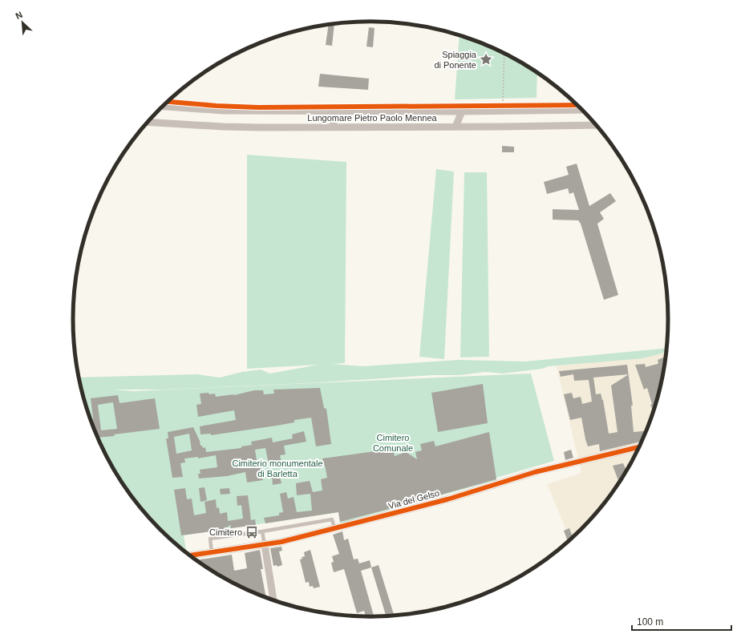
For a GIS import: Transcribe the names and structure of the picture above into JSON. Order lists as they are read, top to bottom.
{
  "streets": {
    "street": ["Lungomare Pietro Paolo Mennea", "Via del Gelso"]
  },
  "parks": ["Cimitero Comunale", "Cimiterio monumentale di Barletta"],
  "places": {
    "place": ["Spiaggia di Ponente"],
    "bus stop": ["Cimitero"]
  },
  "scale_bar": "100 m",
  "north": "top left"
}
